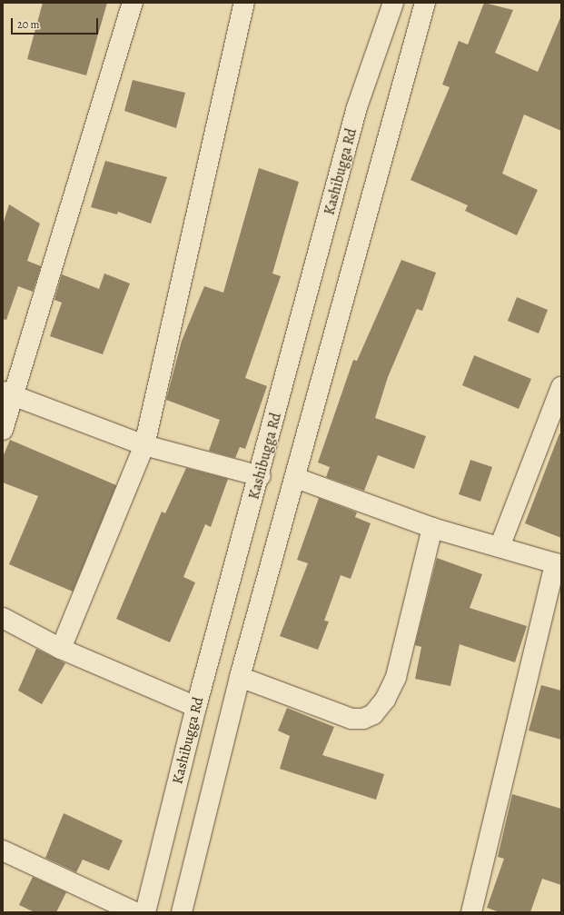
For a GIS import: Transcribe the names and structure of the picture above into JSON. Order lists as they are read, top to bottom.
{
  "streets": {
    "street": ["Kashibugga Rd"]
  },
  "scale_bar": "20 m"
}
